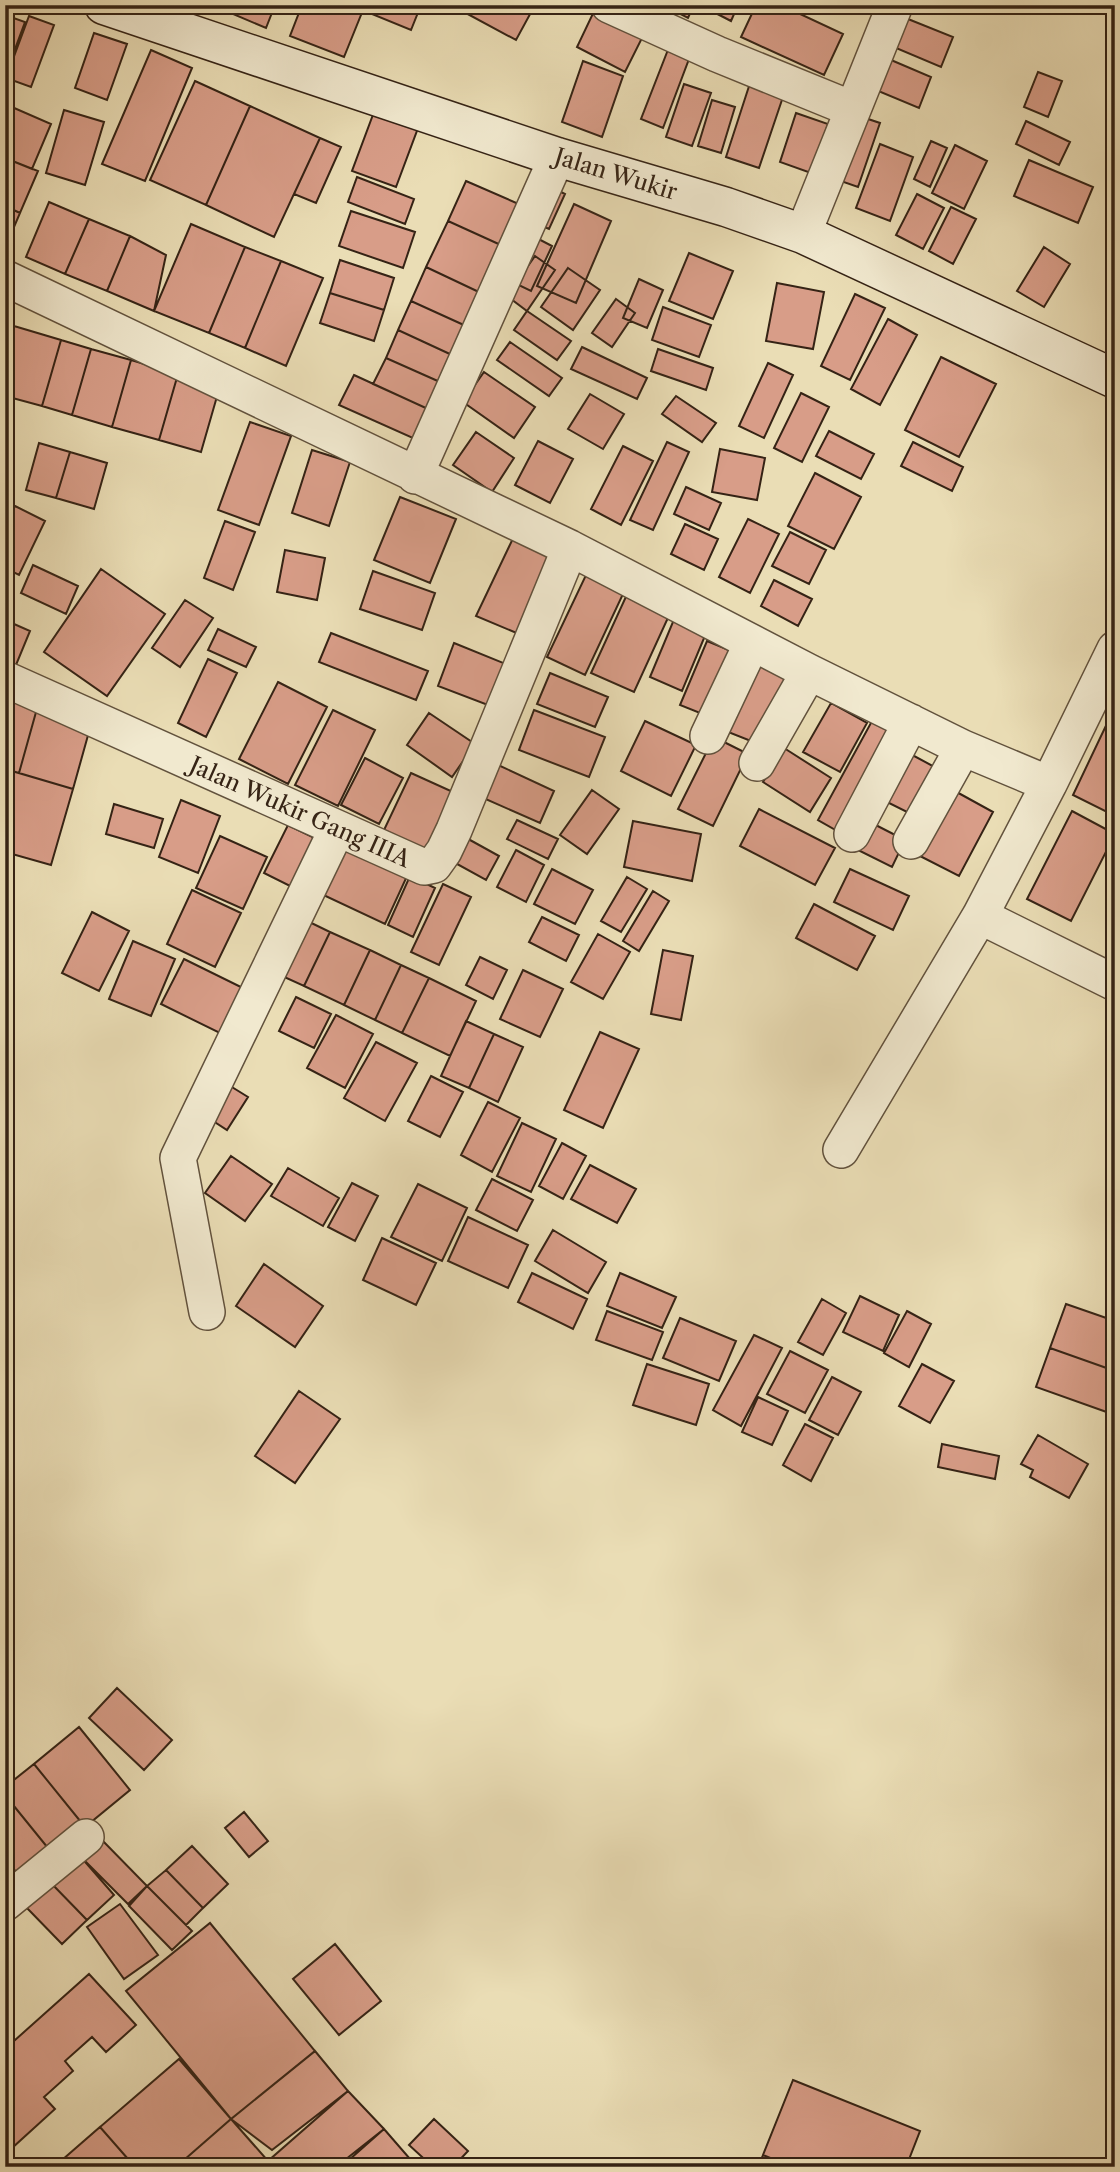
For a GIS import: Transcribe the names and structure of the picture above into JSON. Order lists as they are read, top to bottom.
{
  "streets": {
    "street": ["Jalan Wukir", "Jalan Wukir Gang IIIA"]
  }
}
